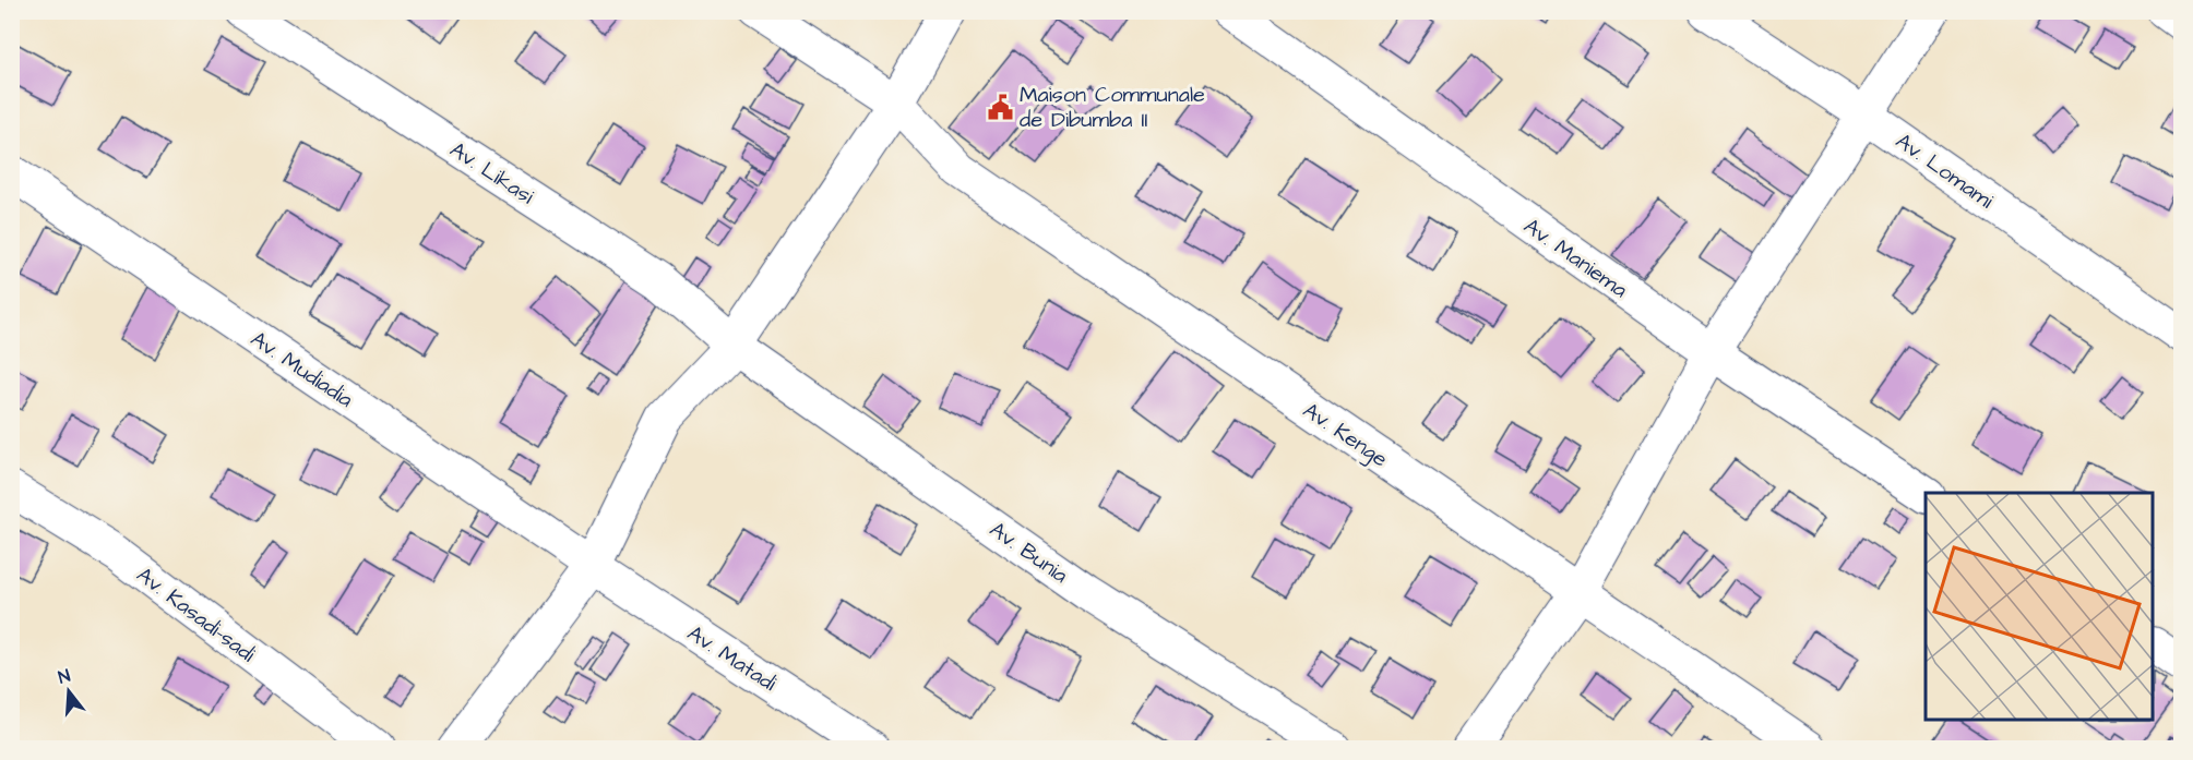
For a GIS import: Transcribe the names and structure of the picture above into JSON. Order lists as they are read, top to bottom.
{
  "streets": {
    "street": [
      "Av. Lomami",
      "Av. Likasi",
      "Av. Maniema",
      "Av. Mudiadia",
      "Av. Kenge",
      "Av. Bunia",
      "Av. Kasadi-sadi",
      "Av. Matadi"
    ]
  },
  "crossings": [
    ["Av. Likasi", "Av. Bunia"],
    ["Av. Mudiadia", "Av. Matadi"]
  ],
  "places": {
    "public building": ["Maison Communale de Dibumba II"]
  },
  "north": "top"
}
